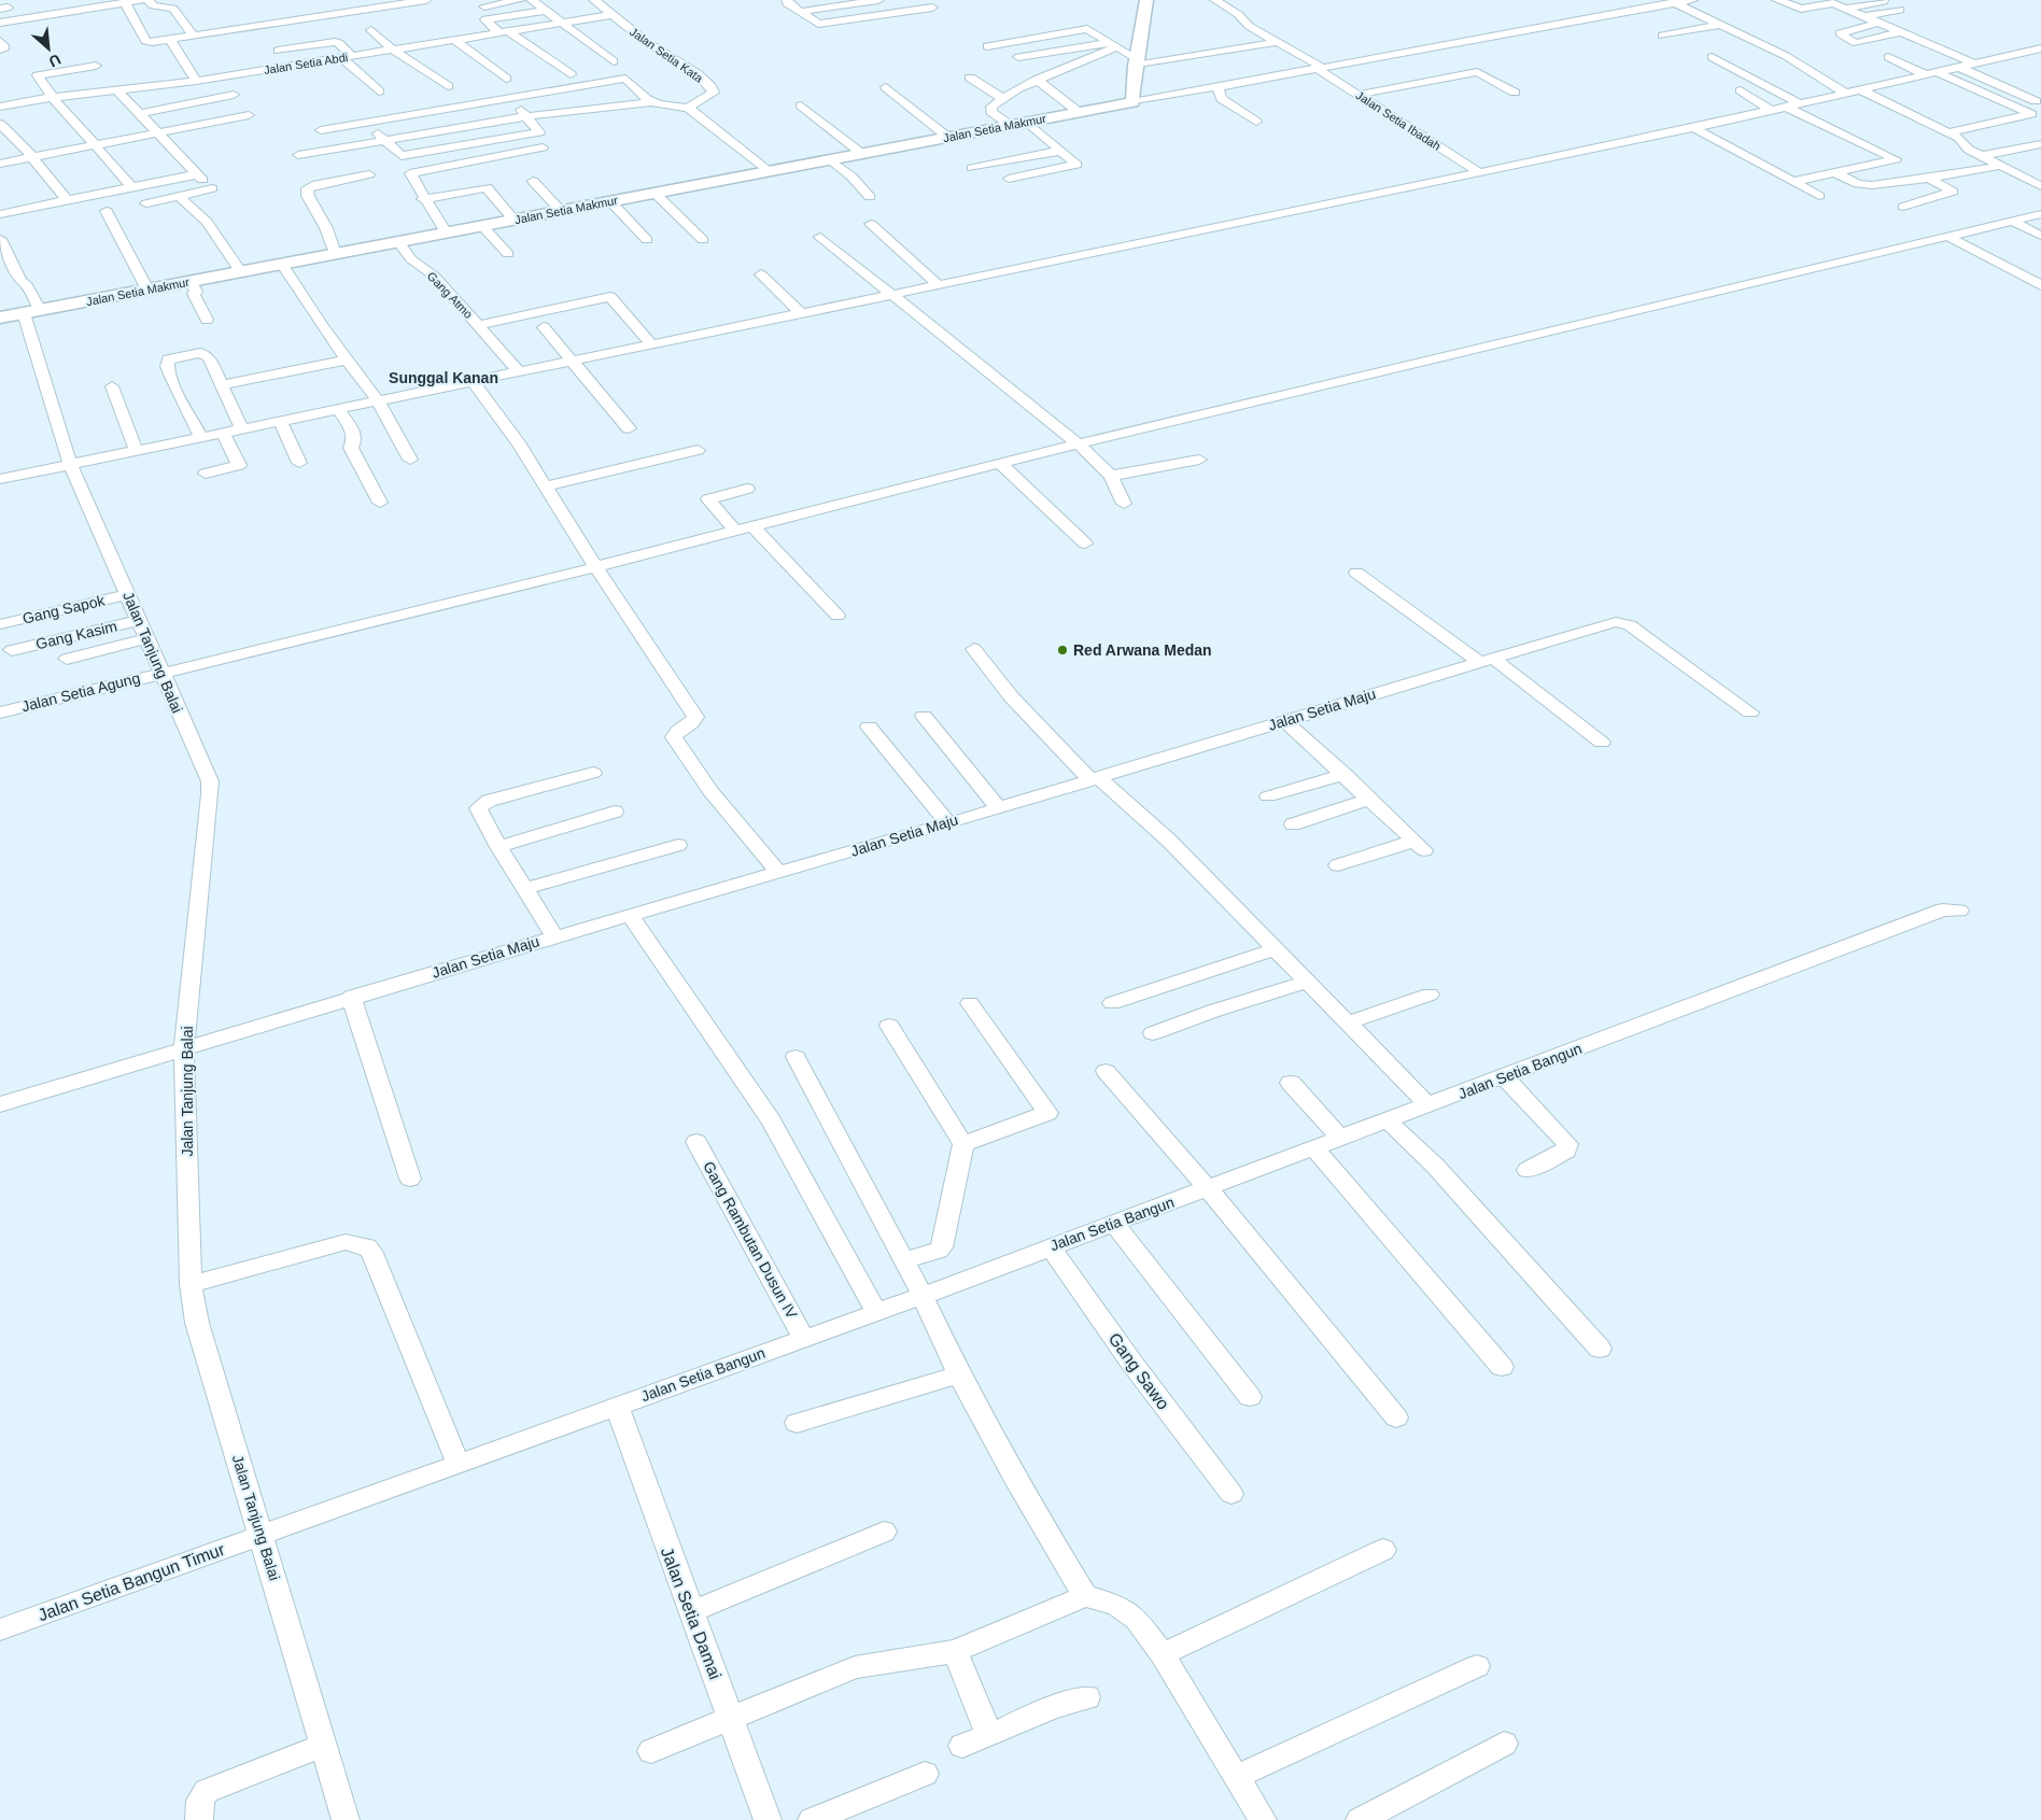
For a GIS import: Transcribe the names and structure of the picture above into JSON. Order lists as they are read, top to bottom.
{
  "streets": {
    "main road": ["Jalan Setia Makmur"],
    "street": [
      "Jalan Setia Kata",
      "Jalan Setia Abdi",
      "Jalan Setia Ibadah",
      "Gang Atmo",
      "Gang Sapok",
      "Gang Kasim",
      "Jalan Tanjung Balai",
      "Jalan Setia Agung",
      "Jalan Setia Maju",
      "Jalan Setia Bangun",
      "Gang Rambutan Dusun IV",
      "Gang Sawo",
      "Jalan Setia Bangun Timur",
      "Jalan Setia Damai"
    ]
  },
  "crossings": [
    ["Jalan Setia Kata", "Jalan Setia Abdi"],
    ["Jalan Setia Makmur", "Gang Atmo"],
    ["Jalan Setia Makmur", "Jalan Tanjung Balai"],
    ["Gang Sapok", "Jalan Tanjung Balai"],
    ["Gang Kasim", "Jalan Tanjung Balai"],
    ["Jalan Tanjung Balai", "Jalan Setia Agung"],
    ["Jalan Tanjung Balai", "Jalan Setia Maju"],
    ["Jalan Tanjung Balai", "Jalan Setia Bangun"],
    ["Jalan Tanjung Balai", "Jalan Setia Bangun Timur"],
    ["Jalan Setia Bangun", "Gang Rambutan Dusun IV"],
    ["Jalan Setia Bangun", "Gang Sawo"],
    ["Jalan Setia Bangun", "Jalan Setia Bangun Timur"],
    ["Jalan Setia Bangun", "Jalan Setia Damai"]
  ],
  "districts": ["Sunggal Kanan"],
  "places": ["Red Arwana Medan"],
  "north": "bottom right"
}
